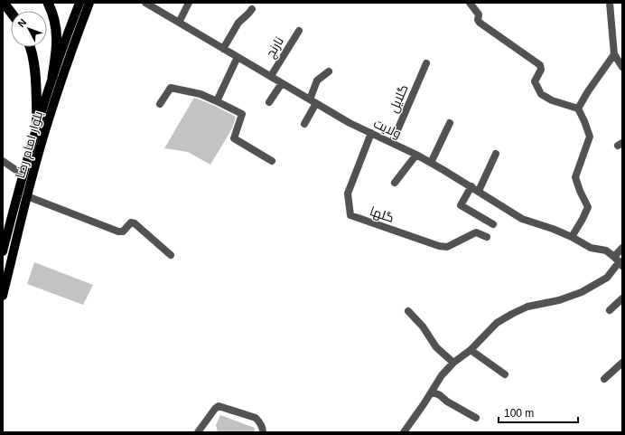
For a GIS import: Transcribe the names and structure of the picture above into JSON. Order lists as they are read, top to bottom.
{
  "streets": {
    "main road": ["بلوار امام رضا"],
    "street": [
      "نارنج",
      "گلایل",
      "ولایت",
      "گلها"
    ]
  },
  "crossings": [
    ["نارنج", "ولایت"],
    ["گلایل", "ولایت"],
    ["ولایت", "گلها"]
  ],
  "scale_bar": "100 m",
  "north": "top left"
}
